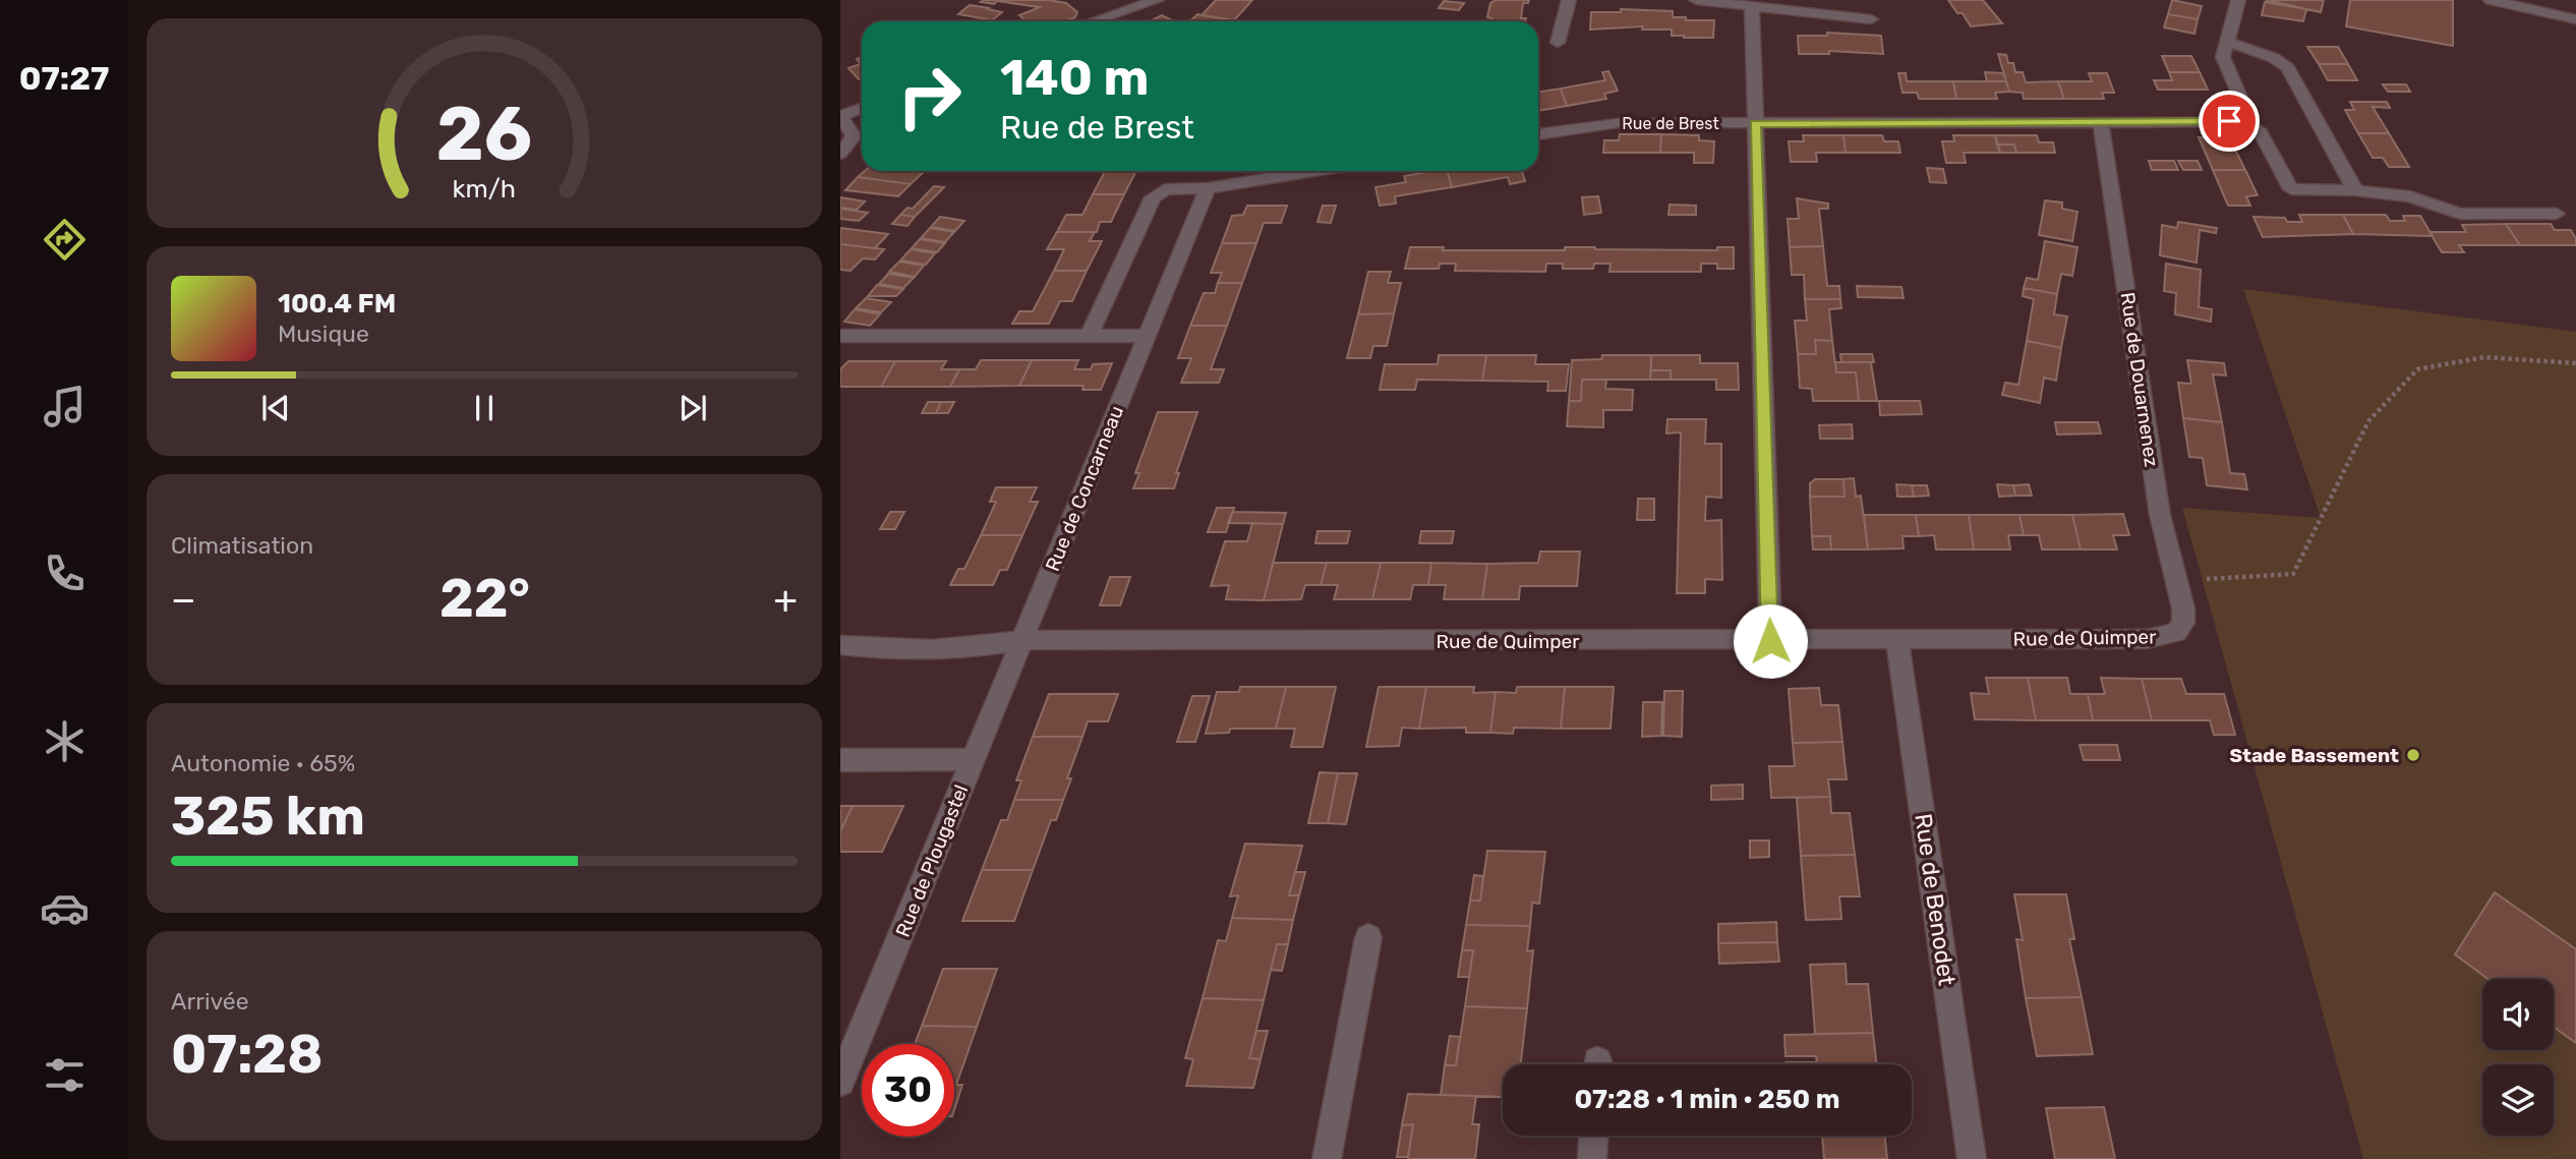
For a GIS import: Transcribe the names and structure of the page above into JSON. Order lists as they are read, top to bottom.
{
  "streets": {
    "street": [
      "Rue de Brest",
      "Rue de Douarnenez",
      "Rue de Concarneau",
      "Rue de Quimper",
      "Rue de Plougastel",
      "Rue de Benodet"
    ]
  },
  "crossings": [
    ["Rue de Brest", "Rue de Douarnenez"],
    ["Rue de Douarnenez", "Rue de Quimper"],
    ["Rue de Concarneau", "Rue de Quimper"],
    ["Rue de Concarneau", "Rue de Plougastel"],
    ["Rue de Quimper", "Rue de Plougastel"],
    ["Rue de Quimper", "Rue de Benodet"]
  ],
  "places": ["Stade Bassement"],
  "page": {
    "tabs": "07:27",
    "turn": ["140 m", "Rue de Brest"],
    "song": ["100.4 FM", "Musique"],
    "tile": [
      "Climatisation",
      ["Autonomie · 65%", "325 km"],
      ["Arrivée", "07:28"]
    ],
    "heat": ["−", "22°", "+"],
    "limit": "30",
    "trip": "07:28 · 1 min · 250 m",
    "gauge": ["26", "km/h"]
  }
}
